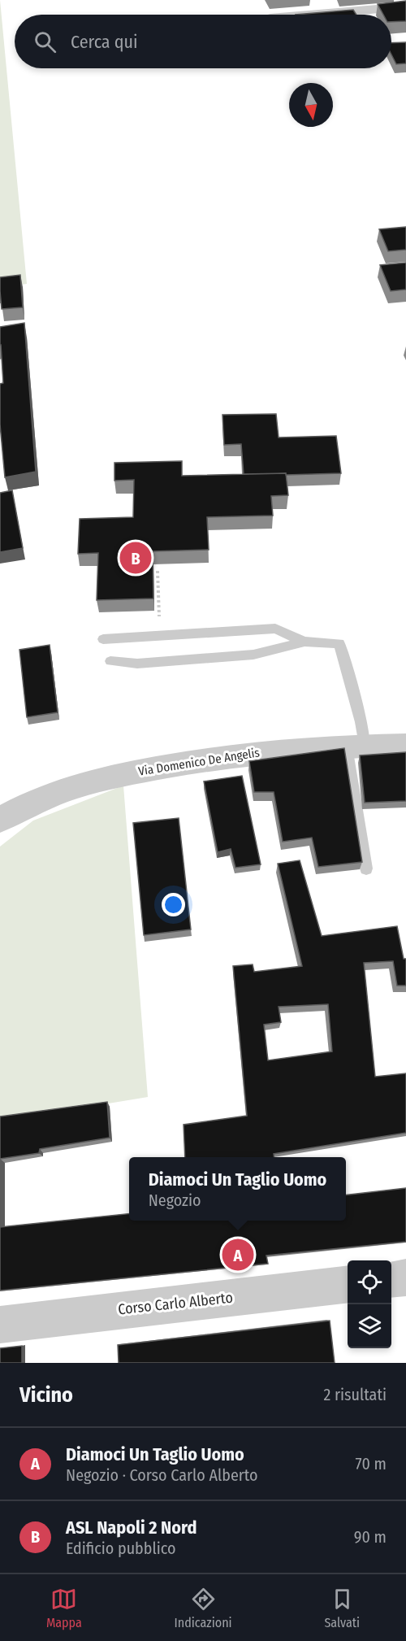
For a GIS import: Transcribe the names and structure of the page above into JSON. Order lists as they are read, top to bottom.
{
  "streets": {
    "street": ["Via Domenico De Angelis", "Corso Carlo Alberto"]
  },
  "north": "bottom",
  "page": {
    "search": "Cerca qui",
    "pins": ["B", "A"],
    "popup": ["Diamoci Un Taglio Uomo", "Negozio"],
    "heading": ["Vicino", "2 risultati"],
    "list": [
      {
        "mark": "A",
        "name": "Diamoci Un Taglio Uomo",
        "note": "Negozio · Corso Carlo Alberto",
        "value": "70 m"
      },
      {
        "mark": "B",
        "name": "ASL Napoli 2 Nord",
        "note": "Edificio pubblico",
        "value": "90 m"
      }
    ],
    "nav": ["Mappa", "Indicazioni", "Salvati"]
  }
}
